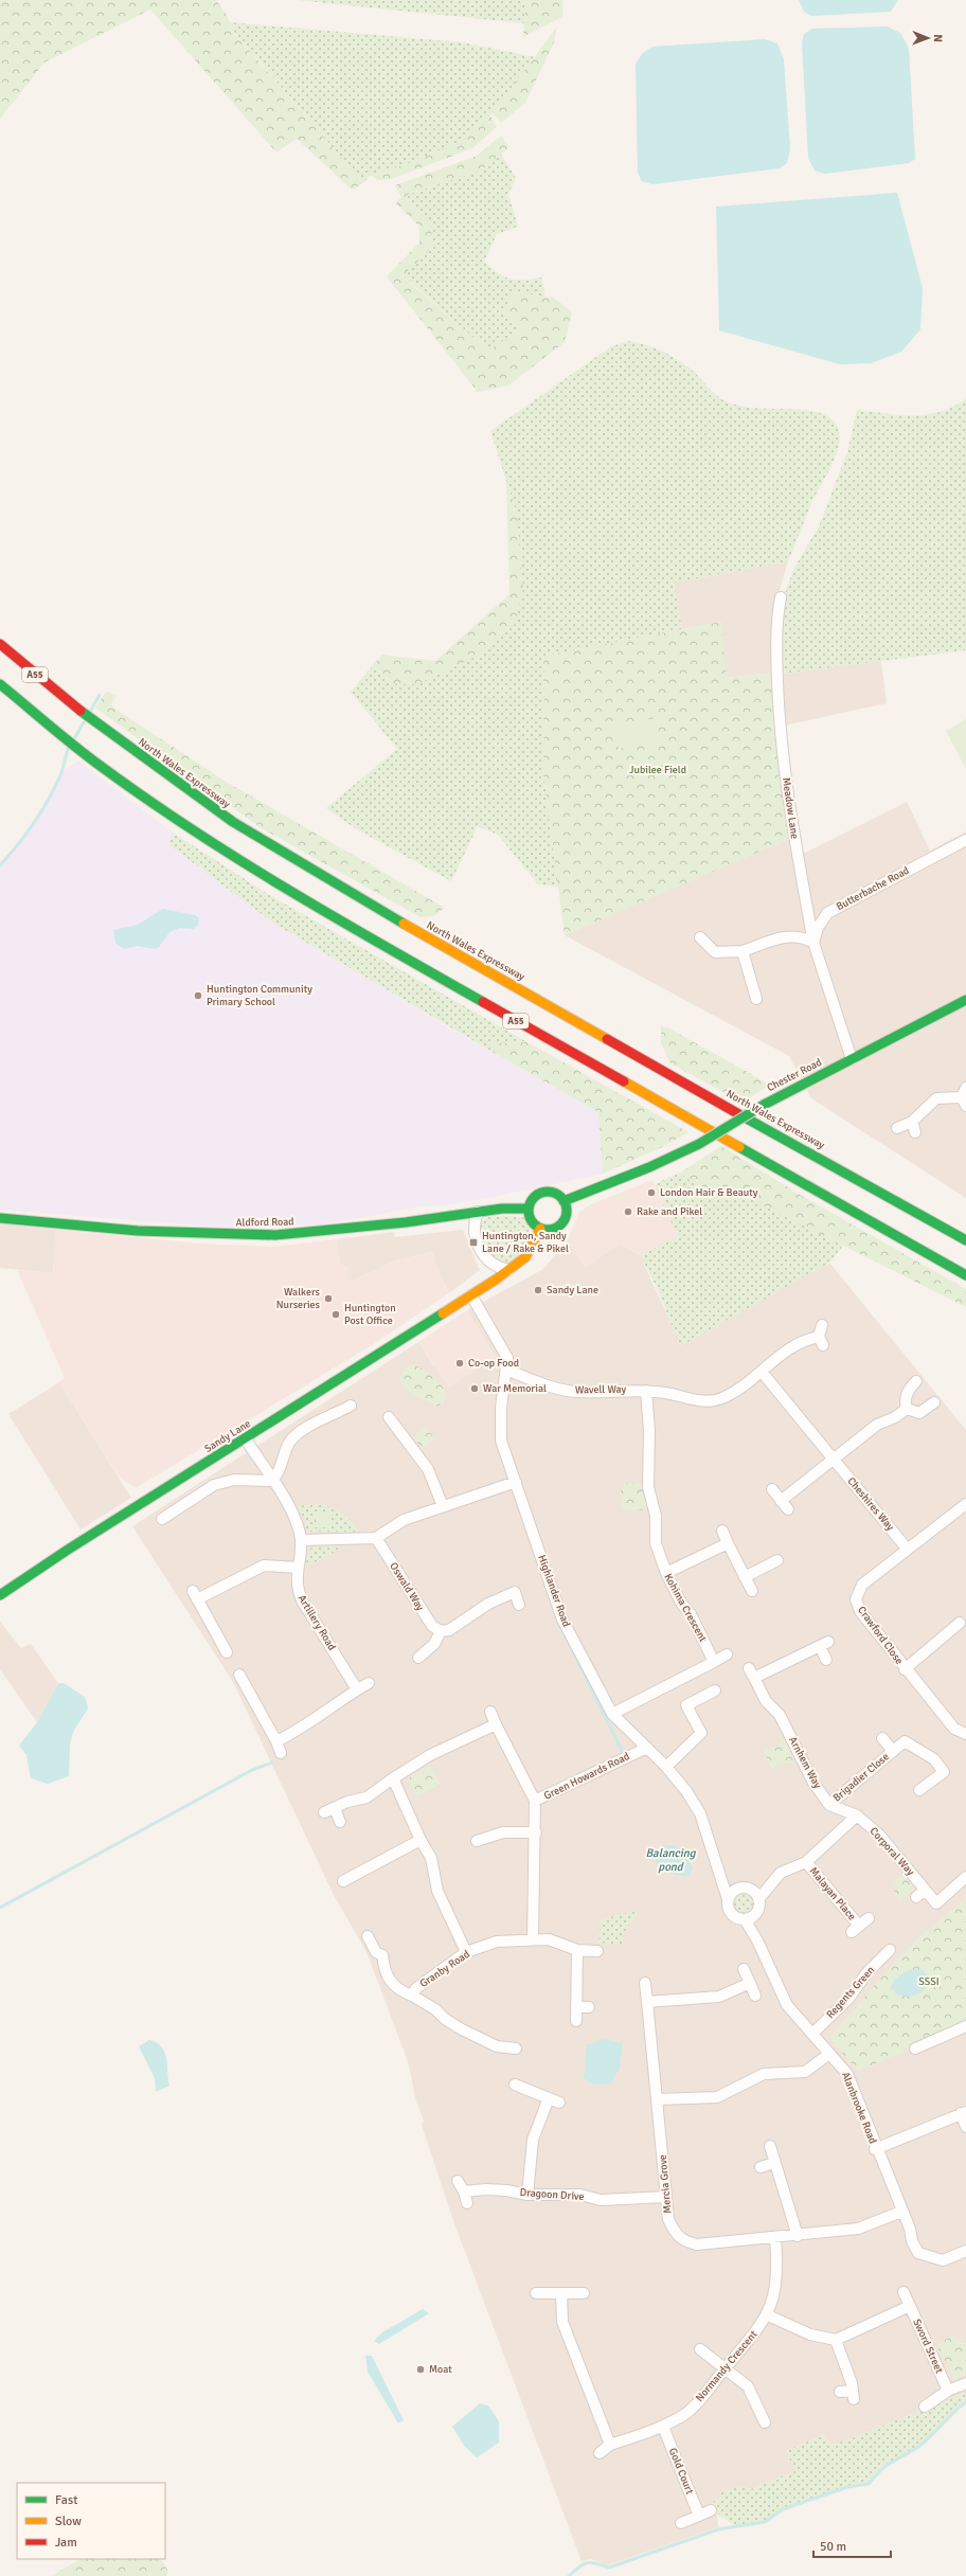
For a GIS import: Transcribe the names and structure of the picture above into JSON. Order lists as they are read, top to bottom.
{
  "streets": {
    "main road": [
      "A55",
      "North Wales Expressway",
      "Chester Road",
      "Aldford Road",
      "Sandy Lane"
    ],
    "street": [
      "Meadow Lane",
      "Butterbache Road",
      "Wavell Way",
      "Cheshires Way",
      "Oswald Way",
      "Highlander Road",
      "Kohima Crescent",
      "Artillery Road",
      "Crawford Close",
      "Arnhem Way",
      "Green Howards Road",
      "Brigadier Close",
      "Corporal Way",
      "Malayan Place",
      "Granby Road",
      "Regents Green",
      "Alanbrooke Road",
      "Mercia Grove",
      "Dragoon Drive",
      "Sword Street",
      "Normandy Crescent",
      "Gold Court"
    ]
  },
  "crossings": [
    ["Meadow Lane", "Butterbache Road"],
    ["Chester Road", "Aldford Road"],
    ["Chester Road", "Sandy Lane"],
    ["Aldford Road", "Sandy Lane"],
    ["Wavell Way", "Highlander Road"],
    ["Wavell Way", "Kohima Crescent"],
    ["Sandy Lane", "Highlander Road"],
    ["Sandy Lane", "Artillery Road"],
    ["Cheshires Way", "Crawford Close"],
    ["Highlander Road", "Green Howards Road"],
    ["Highlander Road", "Alanbrooke Road"],
    ["Arnhem Way", "Brigadier Close"],
    ["Regents Green", "Alanbrooke Road"],
    ["Alanbrooke Road", "Mercia Grove"],
    ["Mercia Grove", "Dragoon Drive"],
    ["Mercia Grove", "Normandy Crescent"],
    ["Normandy Crescent", "Gold Court"]
  ],
  "water": ["Balancing pond"],
  "parks": ["Jubilee Field", "SSSI"],
  "places": {
    "other": [
      "Huntington Community Primary School",
      "London Hair & Beauty",
      "Rake and Pikel",
      "Sandy Lane",
      "Walkers Nurseries",
      "Huntington Post Office",
      "Co-op Food",
      "War Memorial",
      "Moat"
    ],
    "transit": ["Huntington, Sandy Lane / Rake & Pikel"]
  },
  "legend": ["Fast", "Slow", "Jam"],
  "scale_bar": "50 m",
  "north": "right"
}
